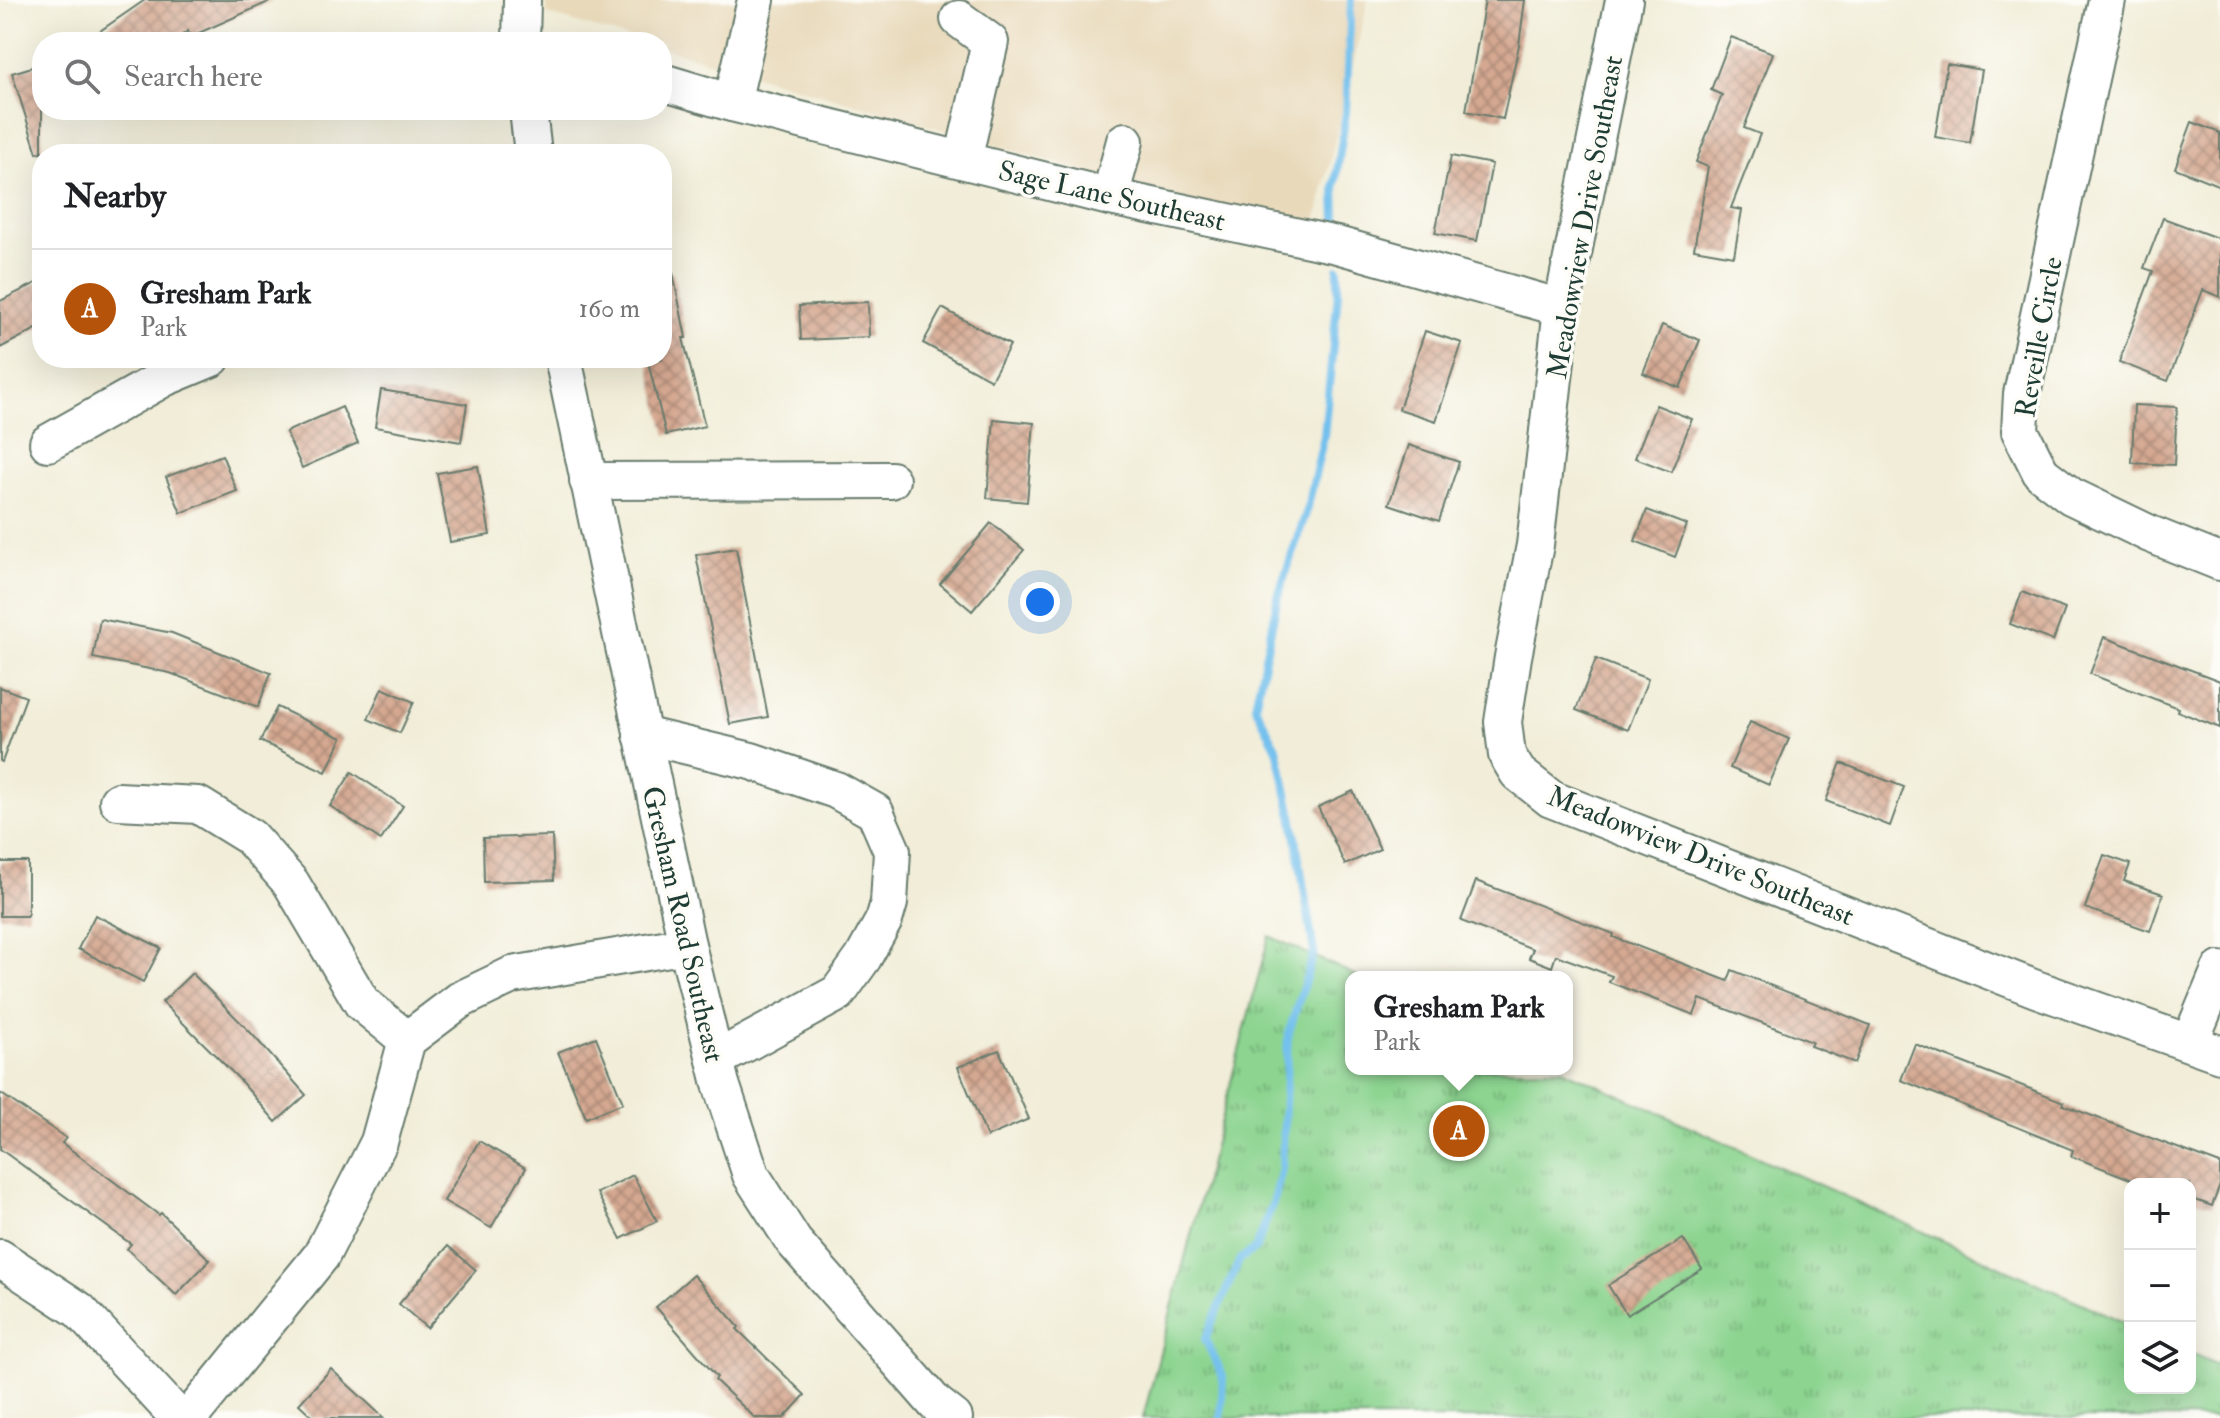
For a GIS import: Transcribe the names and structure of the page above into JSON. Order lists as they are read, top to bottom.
{
  "streets": {
    "street": [
      "Sage Lane Southeast",
      "Meadowview Drive Southeast",
      "Reveille Circle",
      "Gresham Road Southeast"
    ]
  },
  "crossings": [
    ["Sage Lane Southeast", "Meadowview Drive Southeast"]
  ],
  "page": {
    "search": "Search here",
    "heading": "Nearby",
    "list": [
      {
        "mark": "A",
        "name": "Gresham Park",
        "note": "Park",
        "value": "160 m"
      }
    ],
    "popup": ["Gresham Park", "Park"],
    "pins": "A",
    "map_buttons": ["+", "−"]
  }
}
